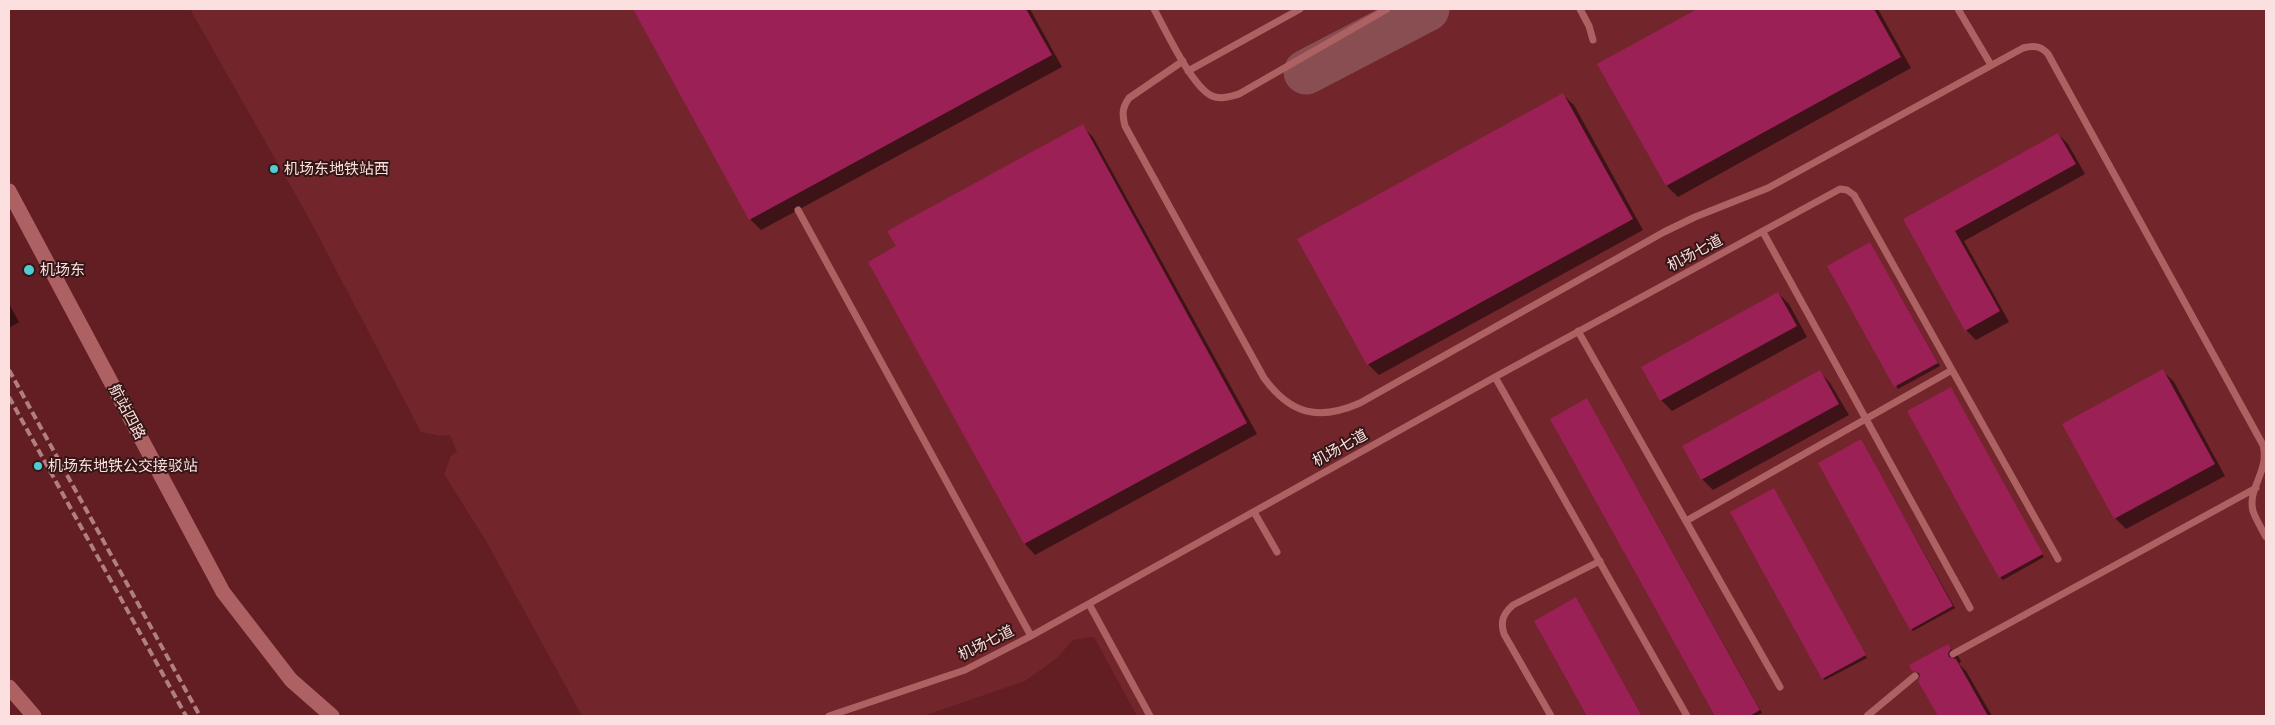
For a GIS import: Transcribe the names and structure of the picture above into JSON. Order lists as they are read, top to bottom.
{
  "streets": {
    "main road": ["航站四路"],
    "lane": ["机场七道"]
  },
  "places": ["机场东地铁站西", "机场东", "机场东地铁公交接驳站"]
}
